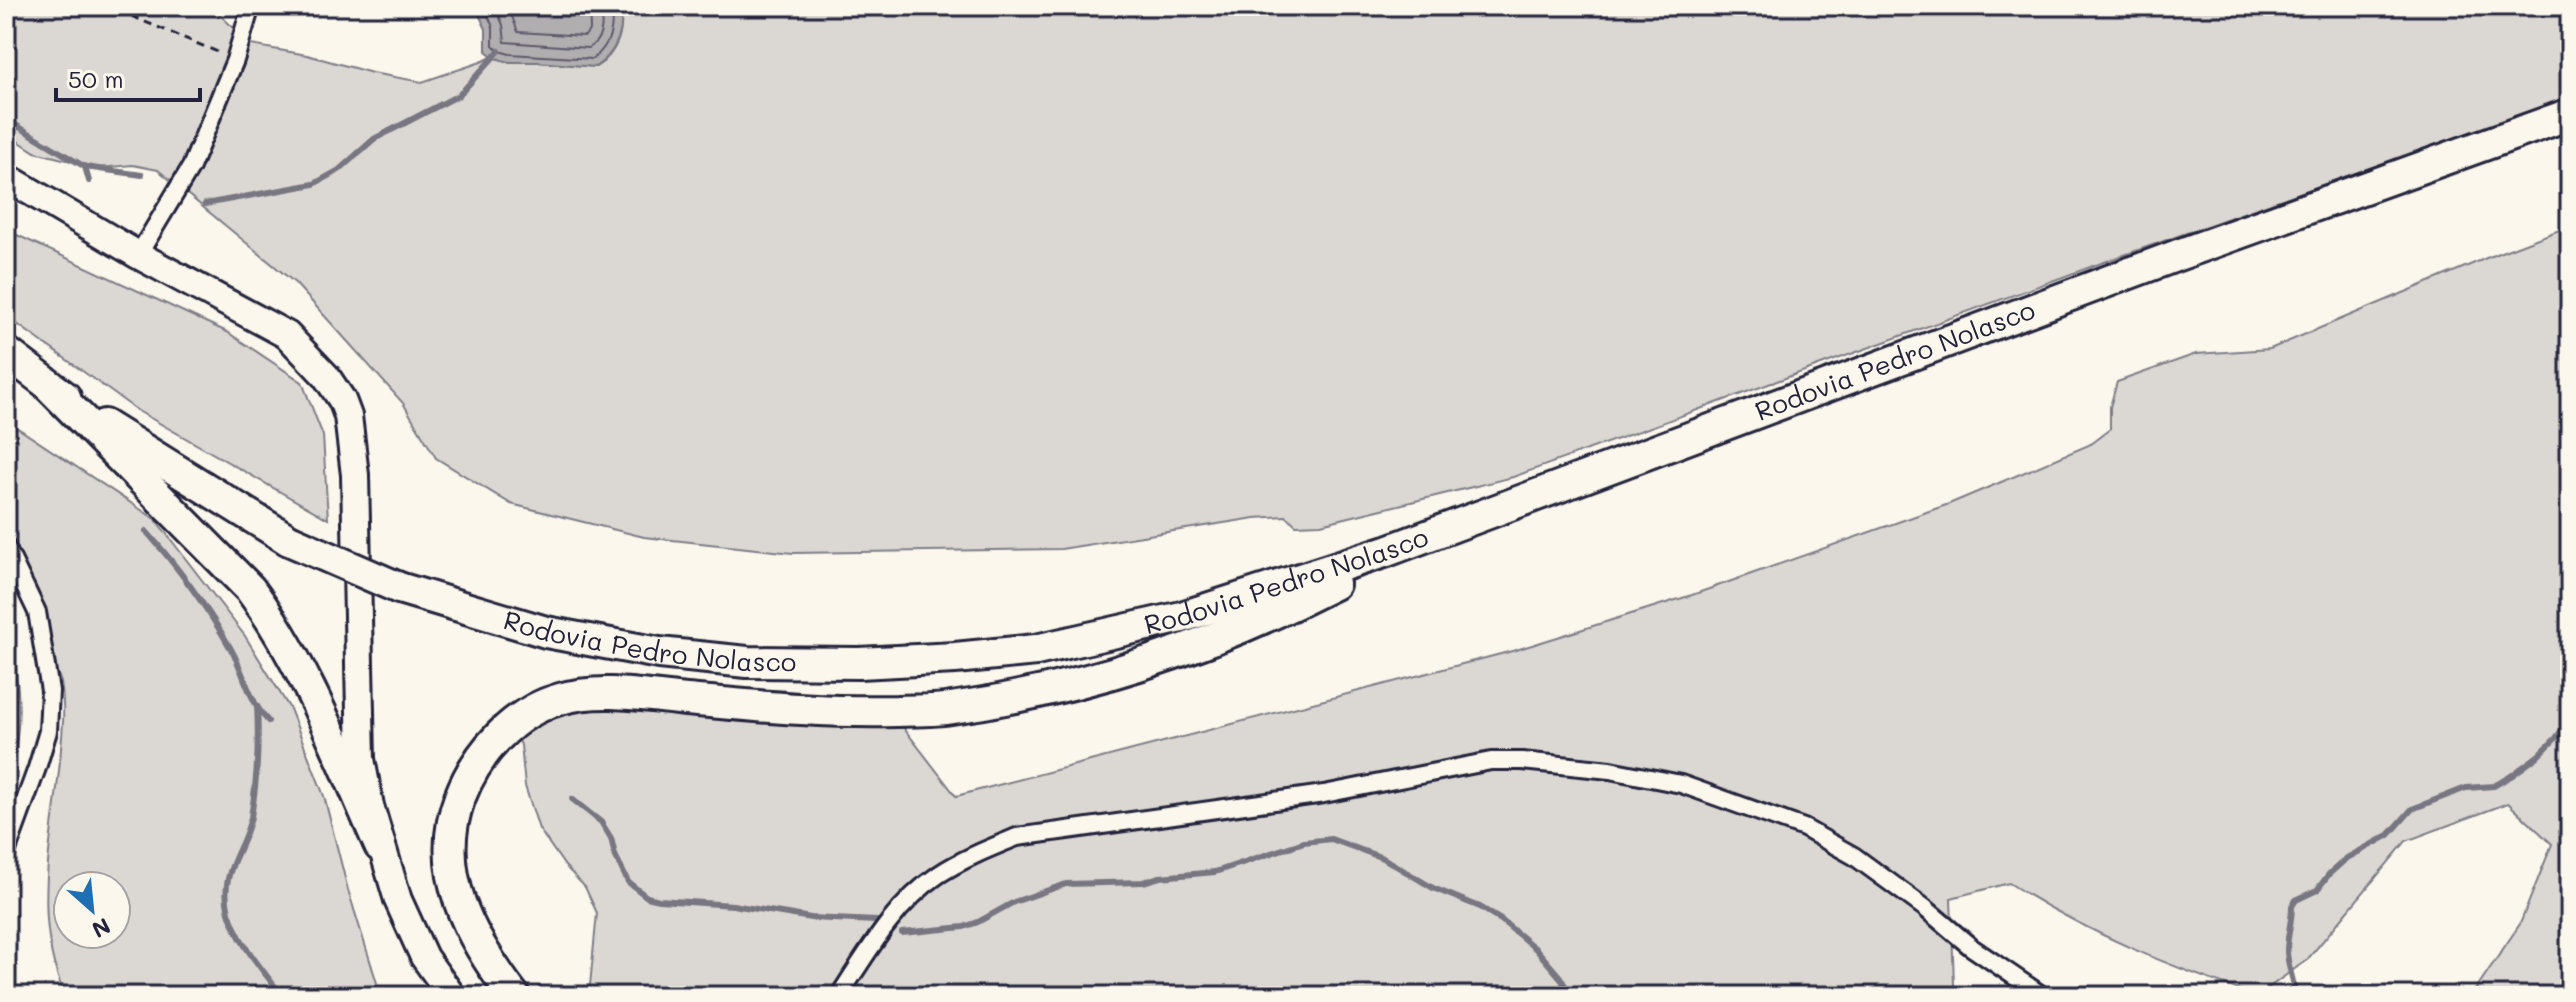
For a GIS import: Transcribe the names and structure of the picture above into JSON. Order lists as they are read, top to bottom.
{
  "streets": {
    "highway": ["Rodovia Pedro Nolasco"]
  },
  "scale_bar": "50 m",
  "north": "bottom right"
}
